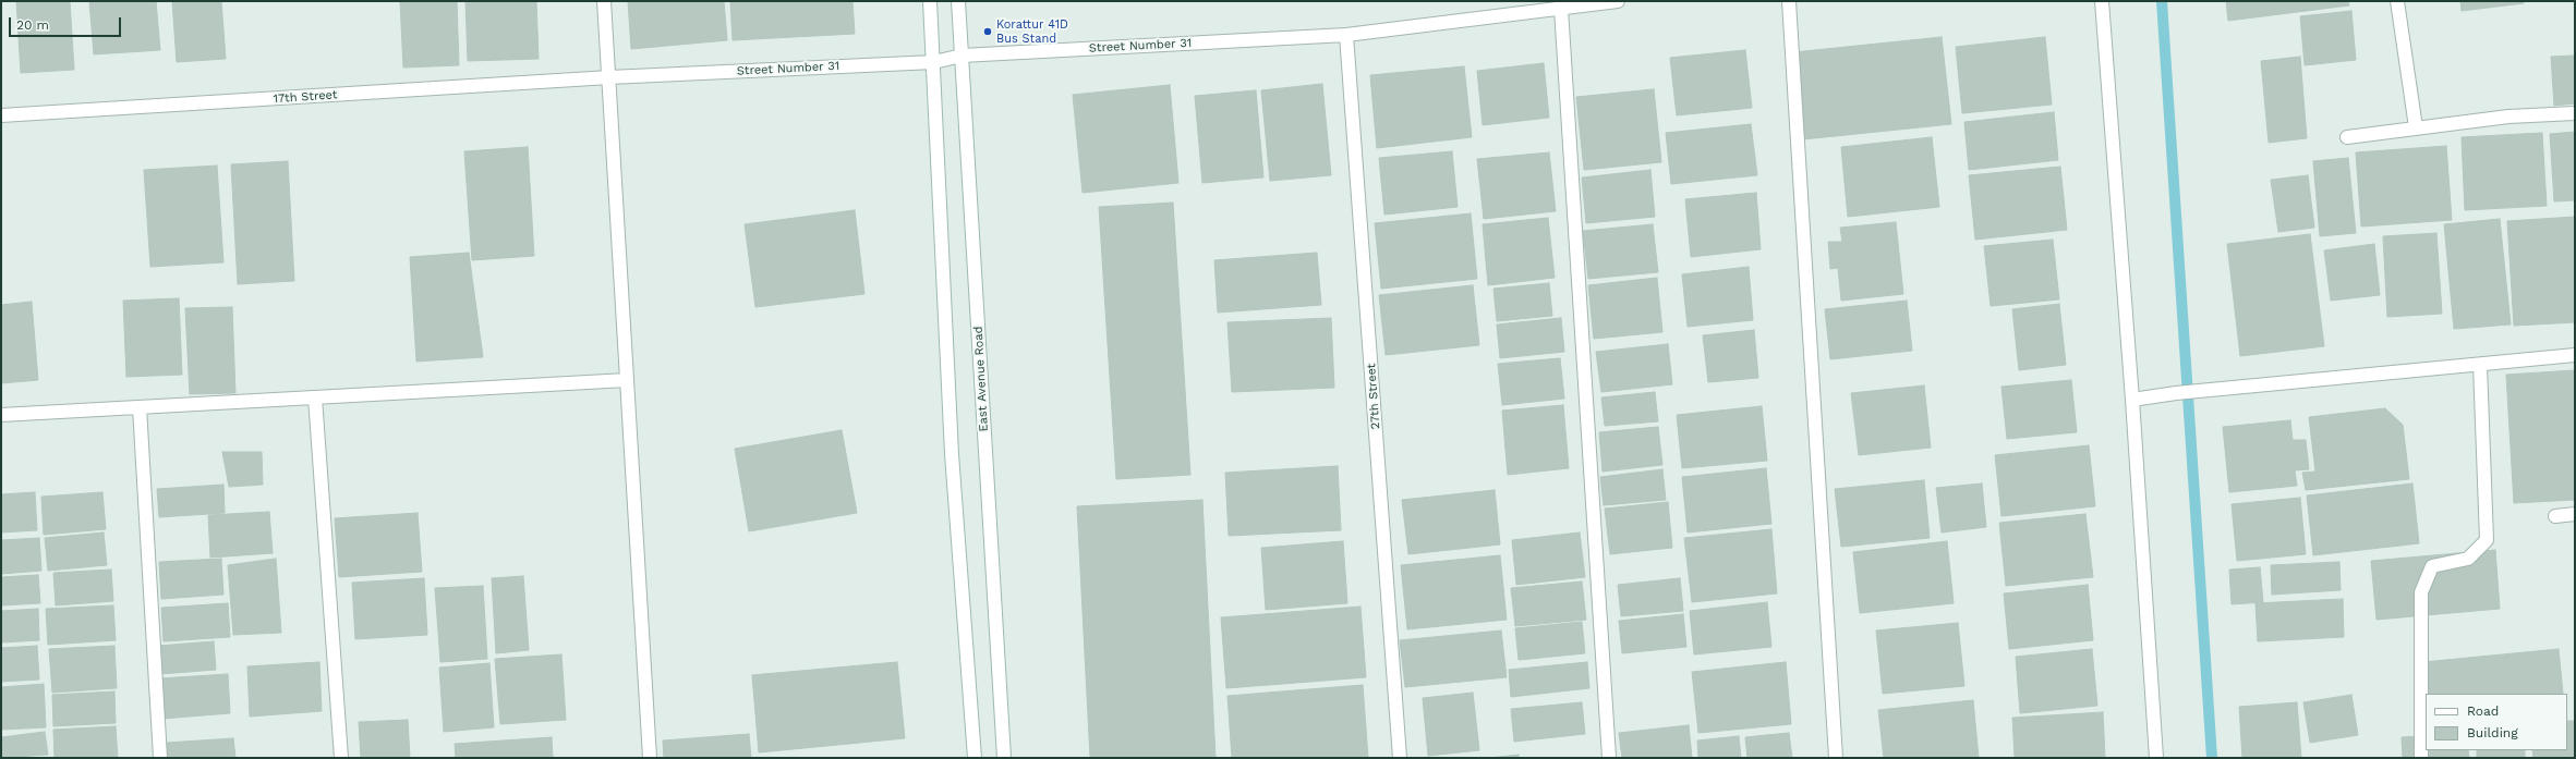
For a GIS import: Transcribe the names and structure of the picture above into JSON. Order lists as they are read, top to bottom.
{
  "streets": {
    "street": [
      "Street Number 31",
      "17th Street",
      "East Avenue Road",
      "27th Street"
    ]
  },
  "crossings": [
    ["Street Number 31", "17th Street"],
    ["Street Number 31", "East Avenue Road"],
    ["Street Number 31", "27th Street"]
  ],
  "places": ["Korattur 41D Bus Stand"],
  "legend": ["Road", "Building"],
  "scale_bar": "20 m"
}
